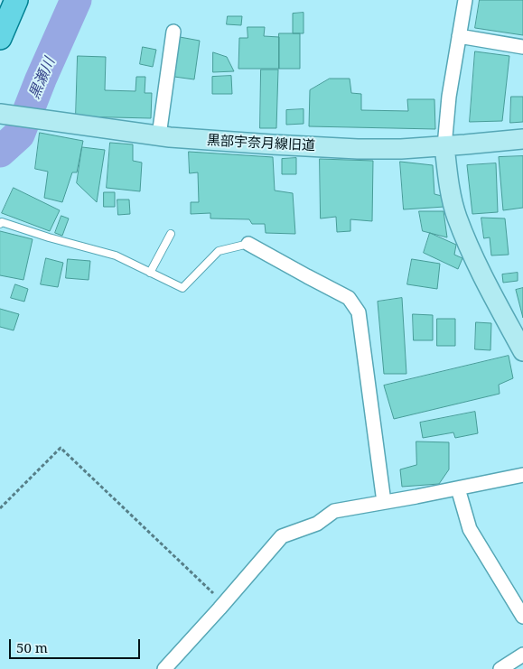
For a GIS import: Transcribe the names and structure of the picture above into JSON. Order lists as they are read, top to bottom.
{
  "streets": {
    "street": ["黒部宇奈月線旧道"]
  },
  "water": ["黒瀬川"],
  "scale_bar": "50 m"
}
